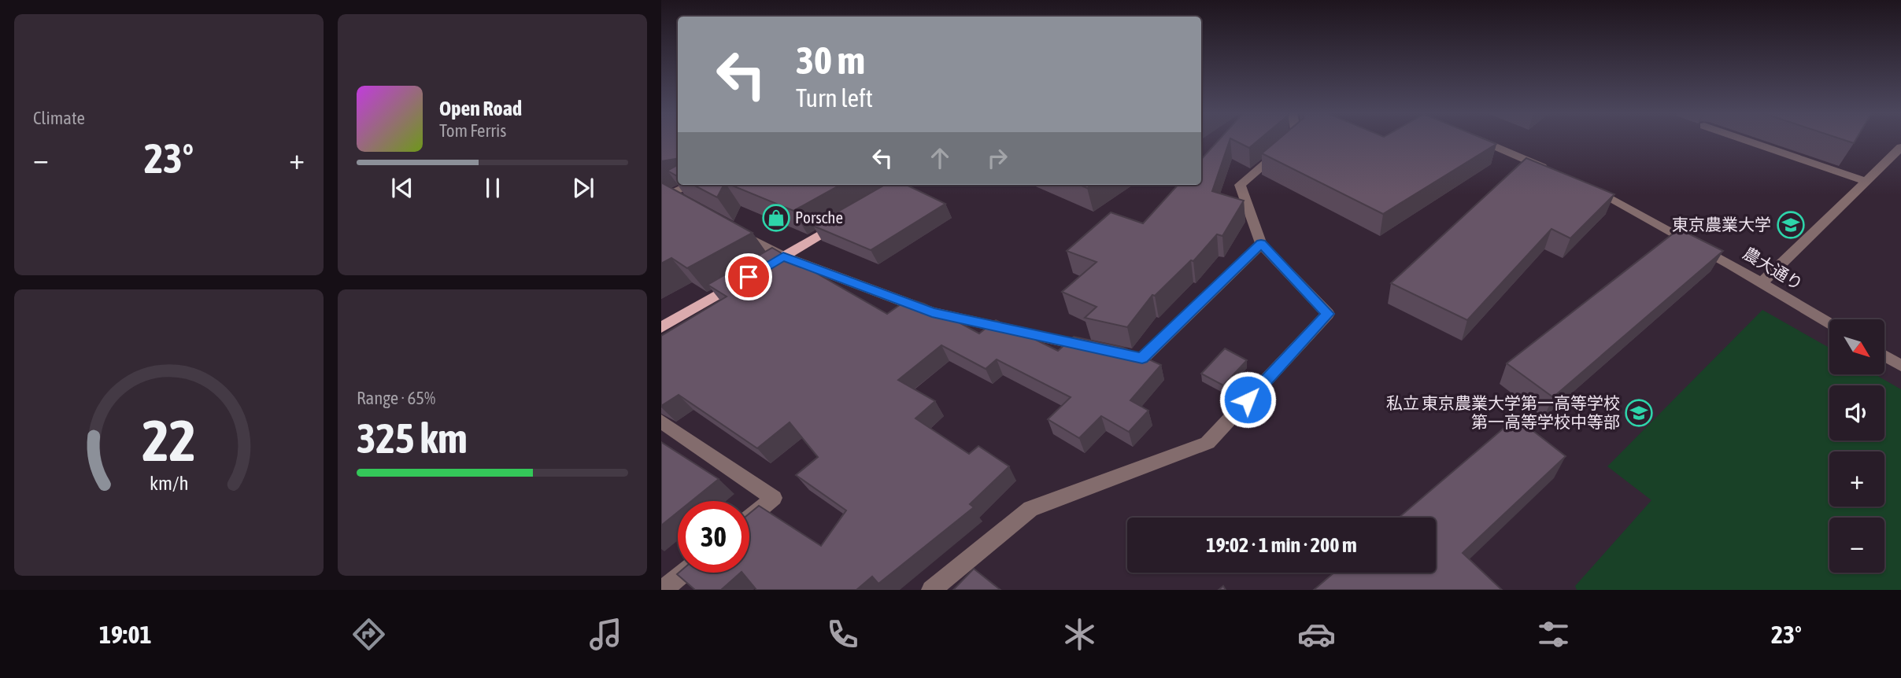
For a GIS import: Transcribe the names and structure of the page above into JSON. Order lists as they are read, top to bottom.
{
  "streets": {
    "street": ["農大通り"]
  },
  "places": {
    "shop": ["Porsche"],
    "school or university": ["東京農業大学", "私立 東京農業大学第一高等学校 第一高等学校中等部"]
  },
  "north": "bottom right",
  "page": {
    "tile": [
      "Climate",
      ["Range · 65%", "325 km"]
    ],
    "turn": ["30 m", "Turn left"],
    "song": ["Open Road", "Tom Ferris"],
    "heat": ["−", "23°", "+"],
    "map_buttons": ["+", "−"],
    "limit": "30",
    "trip": "19:02 · 1 min · 200 m",
    "tabs": ["19:01", "23°"],
    "gauge": ["22", "km/h"]
  }
}
